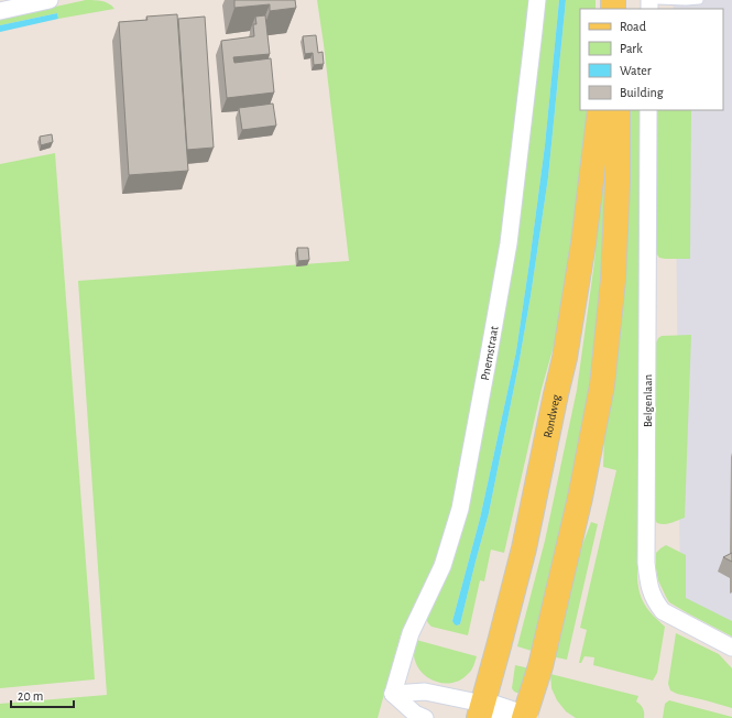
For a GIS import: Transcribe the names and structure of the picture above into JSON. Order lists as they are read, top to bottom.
{
  "streets": {
    "main road": ["Rondweg"],
    "street": ["Pnemstraat", "Belgenlaan"]
  },
  "legend": [
    "Road",
    "Park",
    "Water",
    "Building"
  ],
  "scale_bar": "20 m"
}
